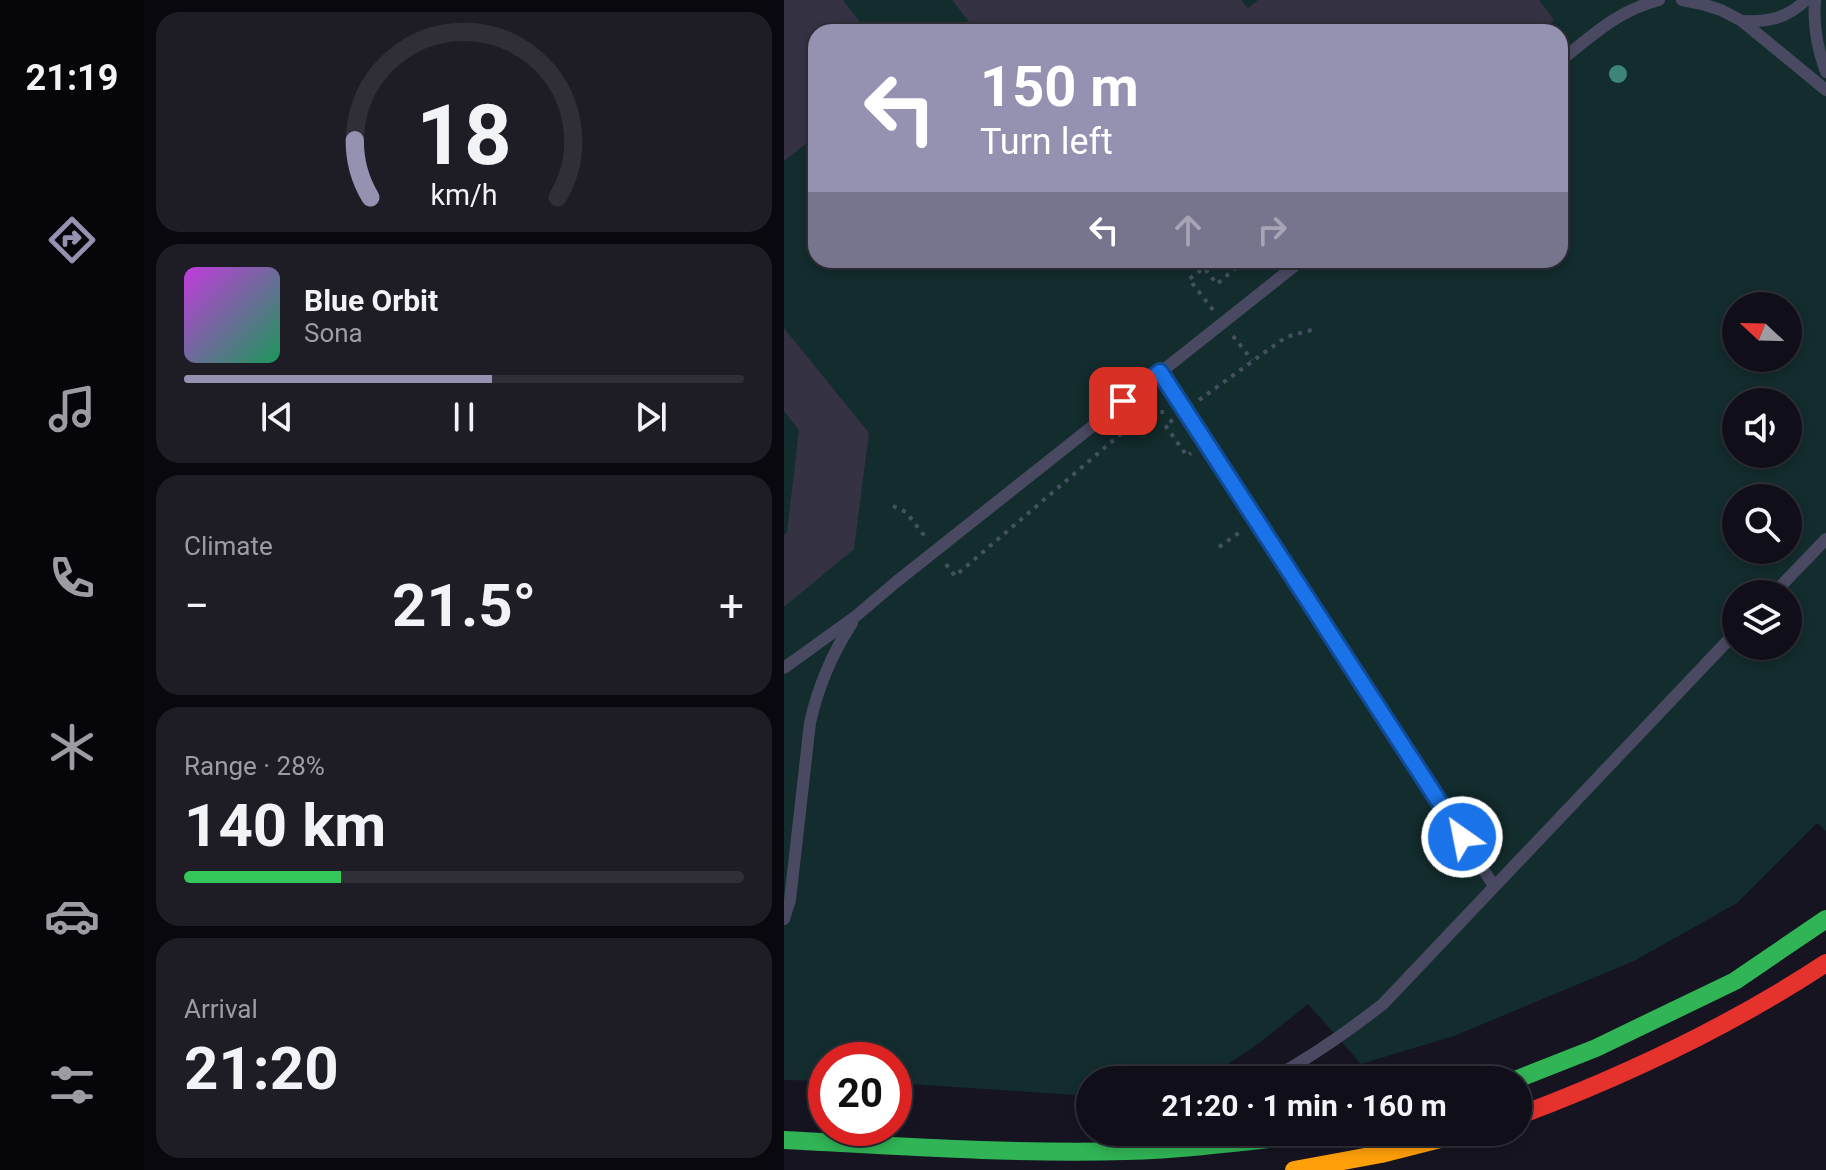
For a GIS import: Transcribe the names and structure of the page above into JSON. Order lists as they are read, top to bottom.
{
  "north": "left",
  "page": {
    "tabs": "21:19",
    "turn": ["150 m", "Turn left"],
    "song": ["Blue Orbit", "Sona"],
    "tile": [
      "Climate",
      ["Range · 28%", "140 km"],
      ["Arrival", "21:20"]
    ],
    "heat": ["−", "21.5°", "+"],
    "limit": "20",
    "trip": "21:20 · 1 min · 160 m",
    "gauge": ["18", "km/h"]
  }
}
